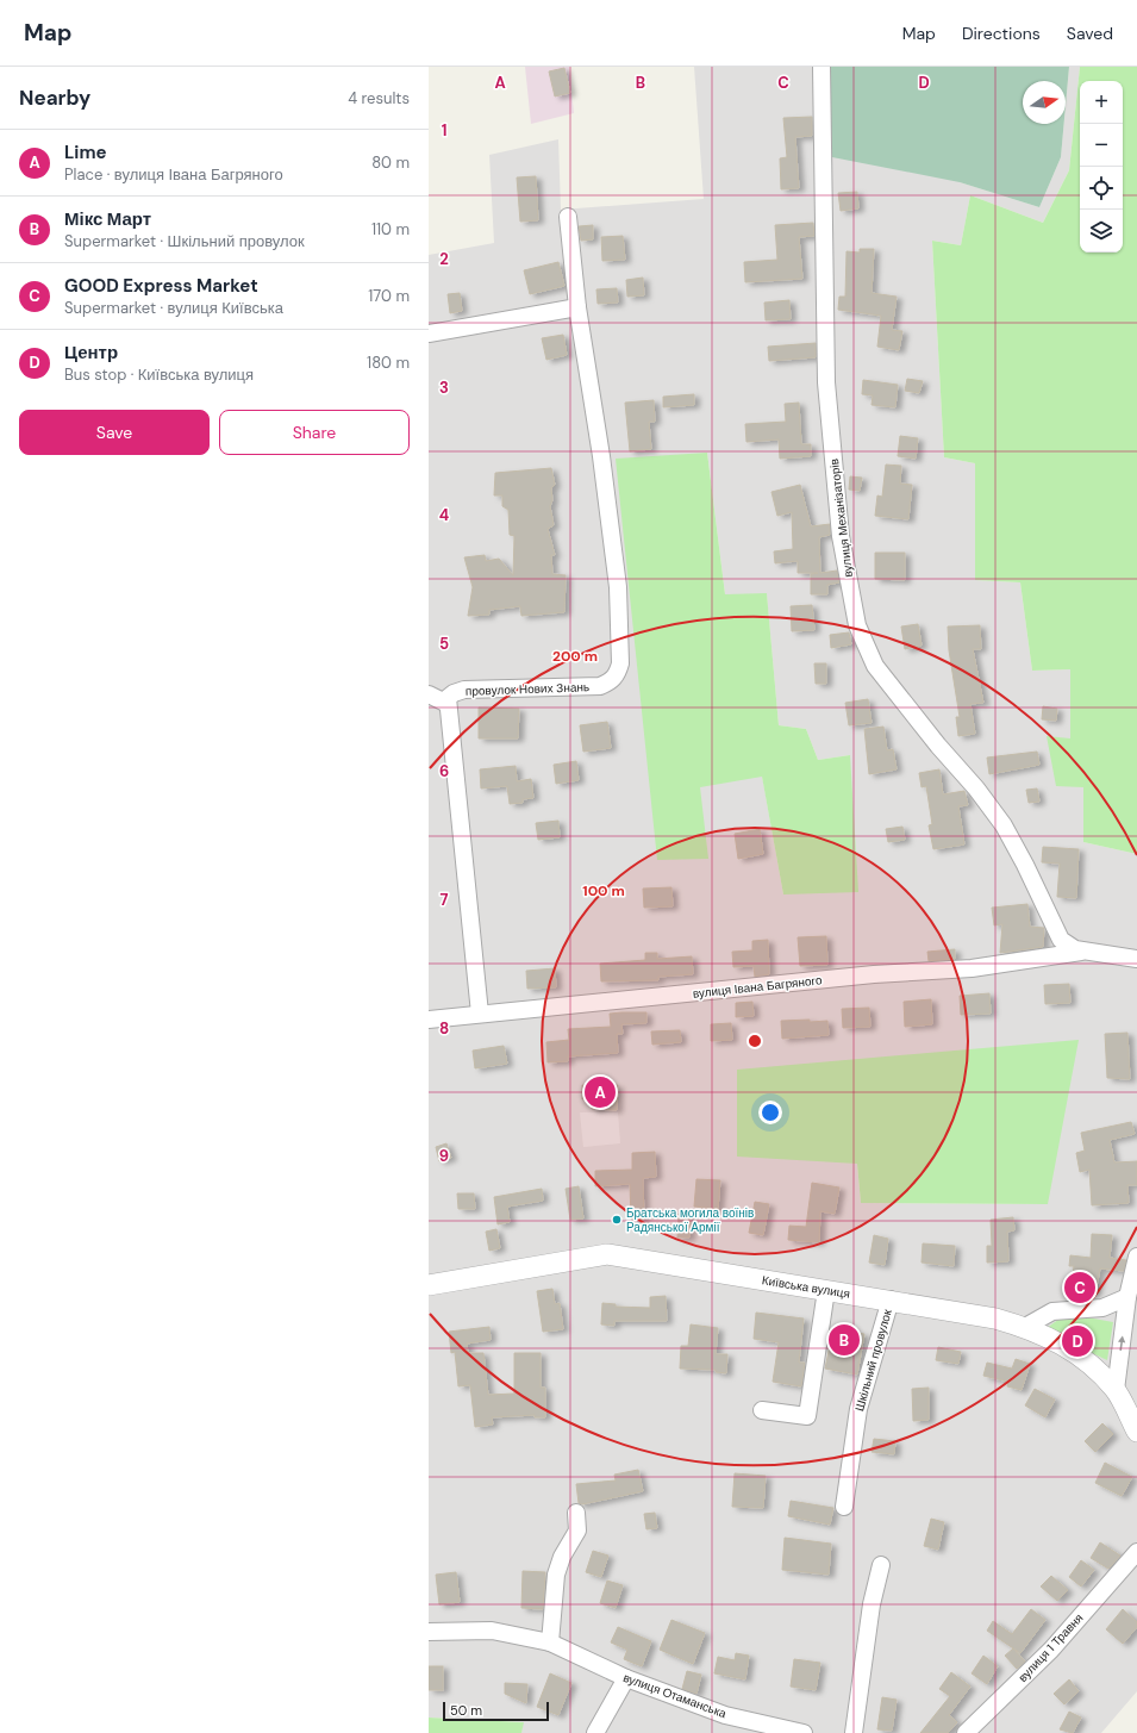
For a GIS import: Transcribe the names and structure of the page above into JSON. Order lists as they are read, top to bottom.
{
  "streets": {
    "street": [
      "вулиця Механізаторів",
      "провулок Нових Знань",
      "вулиця Івана Багряного",
      "Київська вулиця",
      "Шкільний провулок",
      "вулиця 1 Травня",
      "вулиця Отаманська"
    ]
  },
  "crossings": [
    ["вулиця Механізаторів", "вулиця Івана Багряного"],
    ["Київська вулиця", "Шкільний провулок"]
  ],
  "places": ["Братська могила воїнів Радянської Армії"],
  "scale_bar": "50 m",
  "north": "right",
  "page": {
    "header": "Map",
    "nav": ["Map", "Directions", "Saved"],
    "heading": ["Nearby", "4 results"],
    "map_buttons": ["+", "−"],
    "list": [
      {
        "mark": "A",
        "name": "Lime",
        "note": "Place · вулиця Івана Багряного",
        "value": "80 m"
      },
      {
        "mark": "B",
        "name": "Мікс Март",
        "note": "Supermarket · Шкільний провулок",
        "value": "110 m"
      },
      {
        "mark": "C",
        "name": "GOOD Express Market",
        "note": "Supermarket · вулиця Київська",
        "value": "170 m"
      },
      {
        "mark": "D",
        "name": "Центр",
        "note": "Bus stop · Київська вулиця",
        "value": "180 m"
      }
    ],
    "buttons": ["Save", "Share"],
    "pins": [
      "A",
      "C",
      "B",
      "D"
    ],
    "scale": "50 m"
  },
  "grid": {
    "columns": [
      "A",
      "B",
      "C",
      "D"
    ],
    "rows": [
      "1",
      "2",
      "3",
      "4",
      "5",
      "6",
      "7",
      "8",
      "9"
    ]
  },
  "rings": ["200 m", "100 m"]
}
